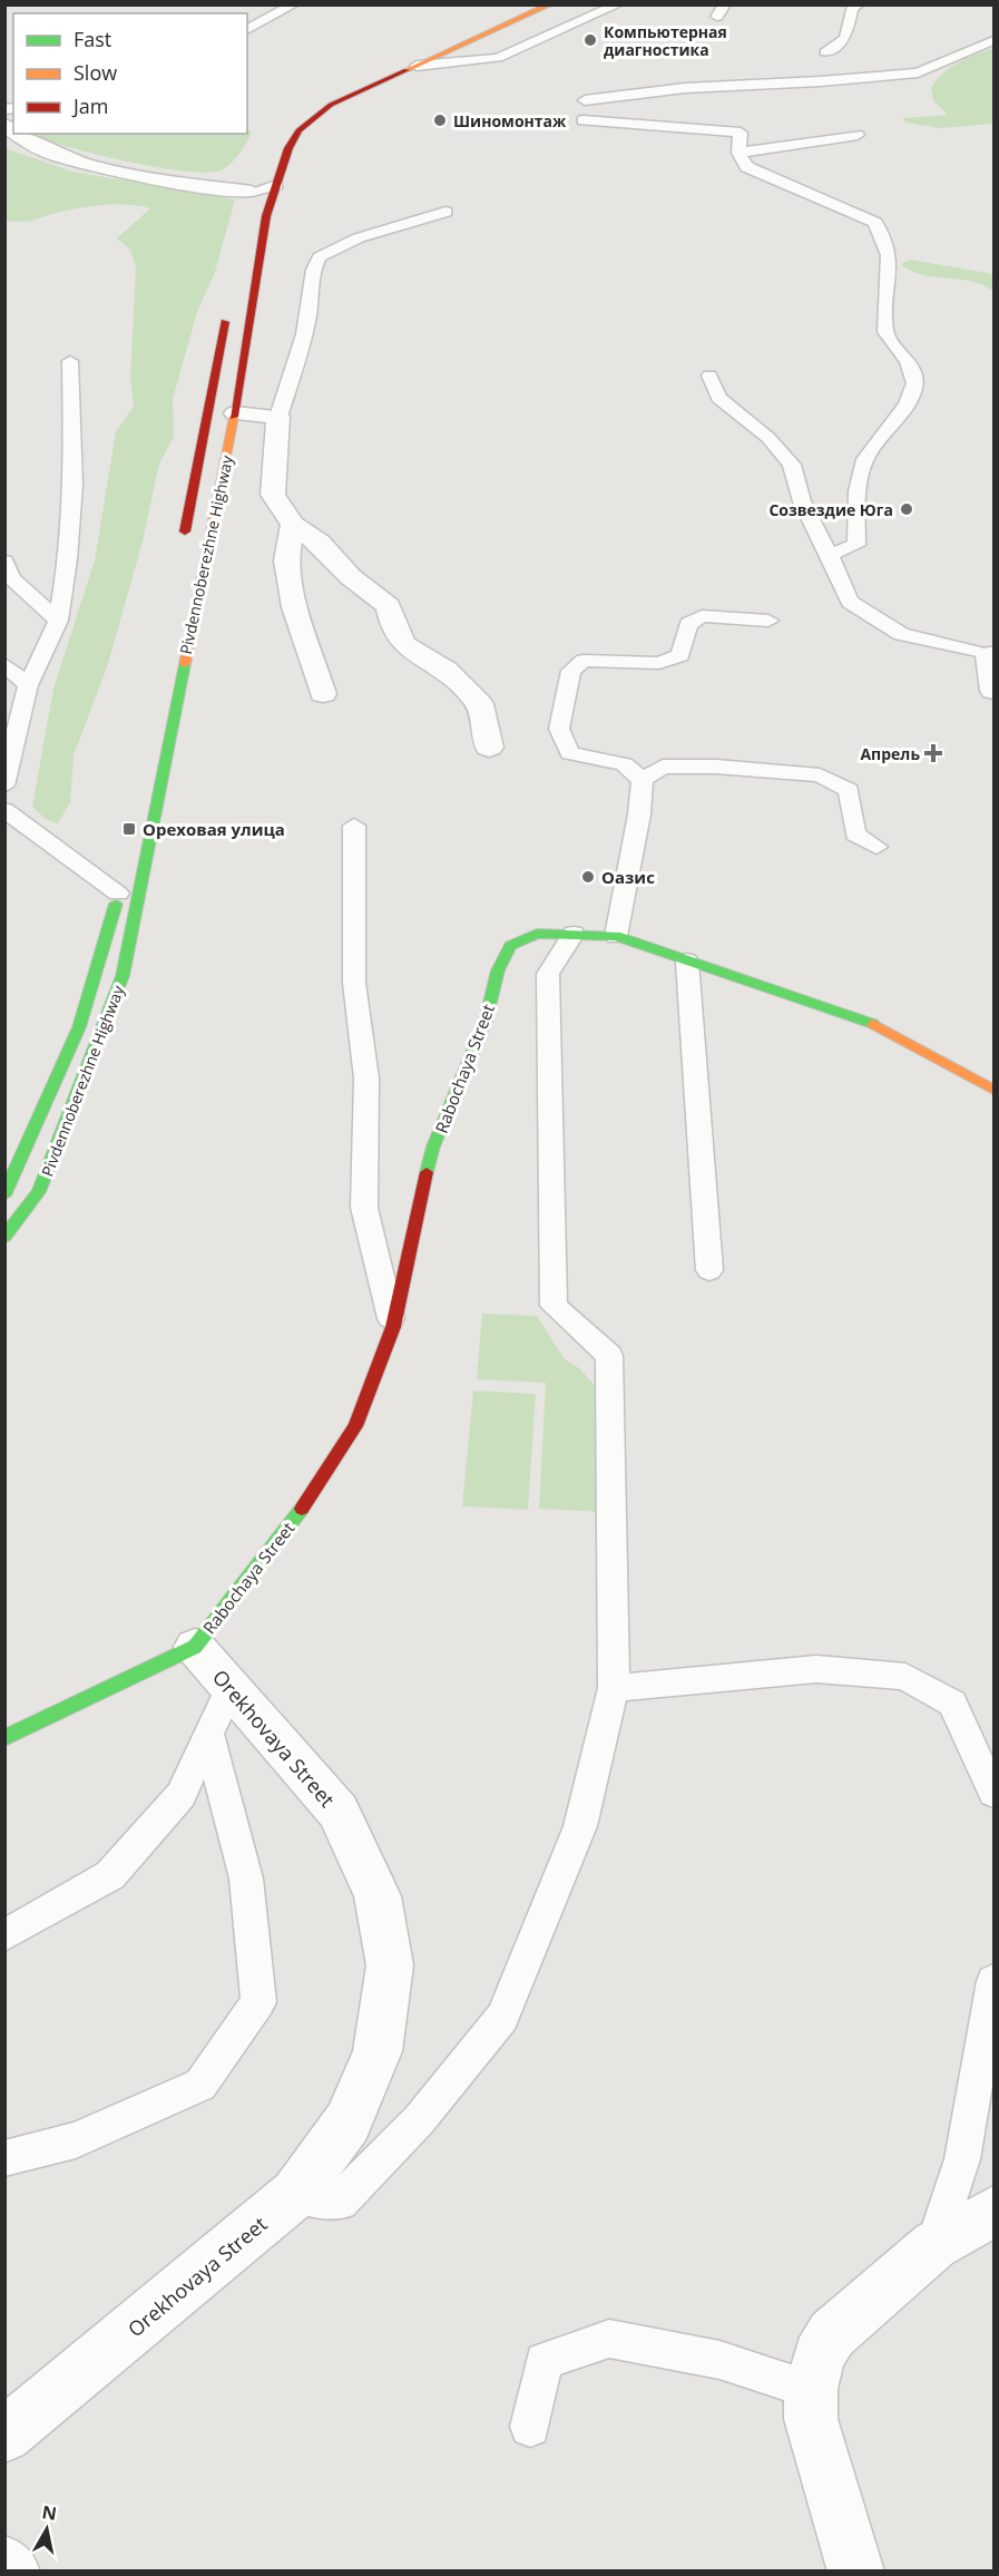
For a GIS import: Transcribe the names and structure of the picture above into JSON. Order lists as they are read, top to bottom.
{
  "streets": {
    "main road": ["Pivdennoberezhne Highway", "Rabochaya Street"],
    "street": ["Orekhovaya Street"]
  },
  "crossings": [
    ["Rabochaya Street", "Orekhovaya Street"]
  ],
  "places": {
    "other": [
      "Компьютерная диагностика",
      "Шиномонтаж",
      "Созвездие Юга",
      "Оазис"
    ],
    "health": ["Апрель"],
    "transit": ["Ореховая улица"]
  },
  "legend": ["Fast", "Slow", "Jam"],
  "north": "top"
}
